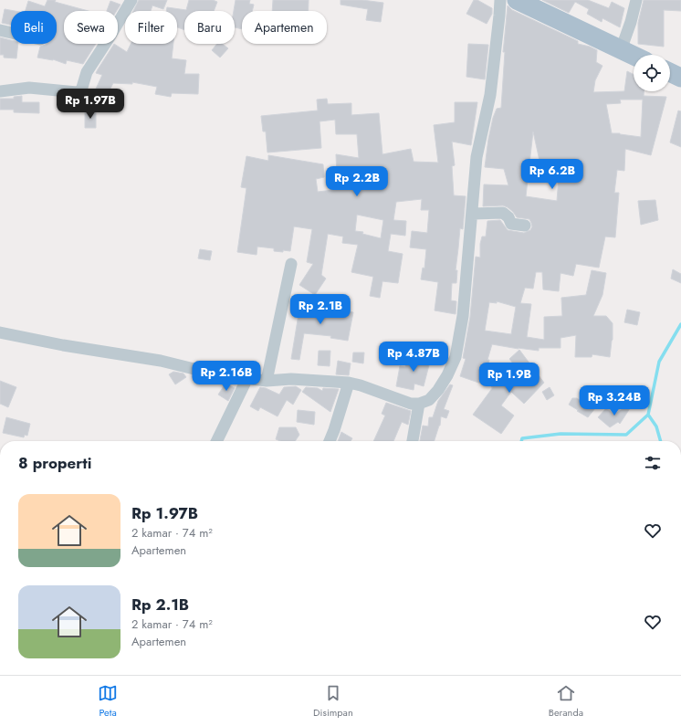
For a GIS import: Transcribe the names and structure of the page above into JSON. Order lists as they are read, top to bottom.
{
  "page": {
    "chip": [
      "Beli",
      "Sewa",
      "Filter",
      "Baru",
      "Apartemen"
    ],
    "price": [
      "Rp 1.97B",
      "Rp 6.2B",
      "Rp 2.2B",
      "Rp 2.1B",
      "Rp 4.87B",
      "Rp 2.16B",
      "Rp 1.9B",
      "Rp 3.24B"
    ],
    "heading": "8 properti",
    "list": [
      {
        "name": "Rp 1.97B",
        "note": "2 kamar · 74 m² · Apartemen"
      },
      {
        "name": "Rp 2.1B",
        "note": "2 kamar · 74 m² · Apartemen"
      }
    ],
    "tabs": ["Peta", "Disimpan", "Beranda"]
  }
}
